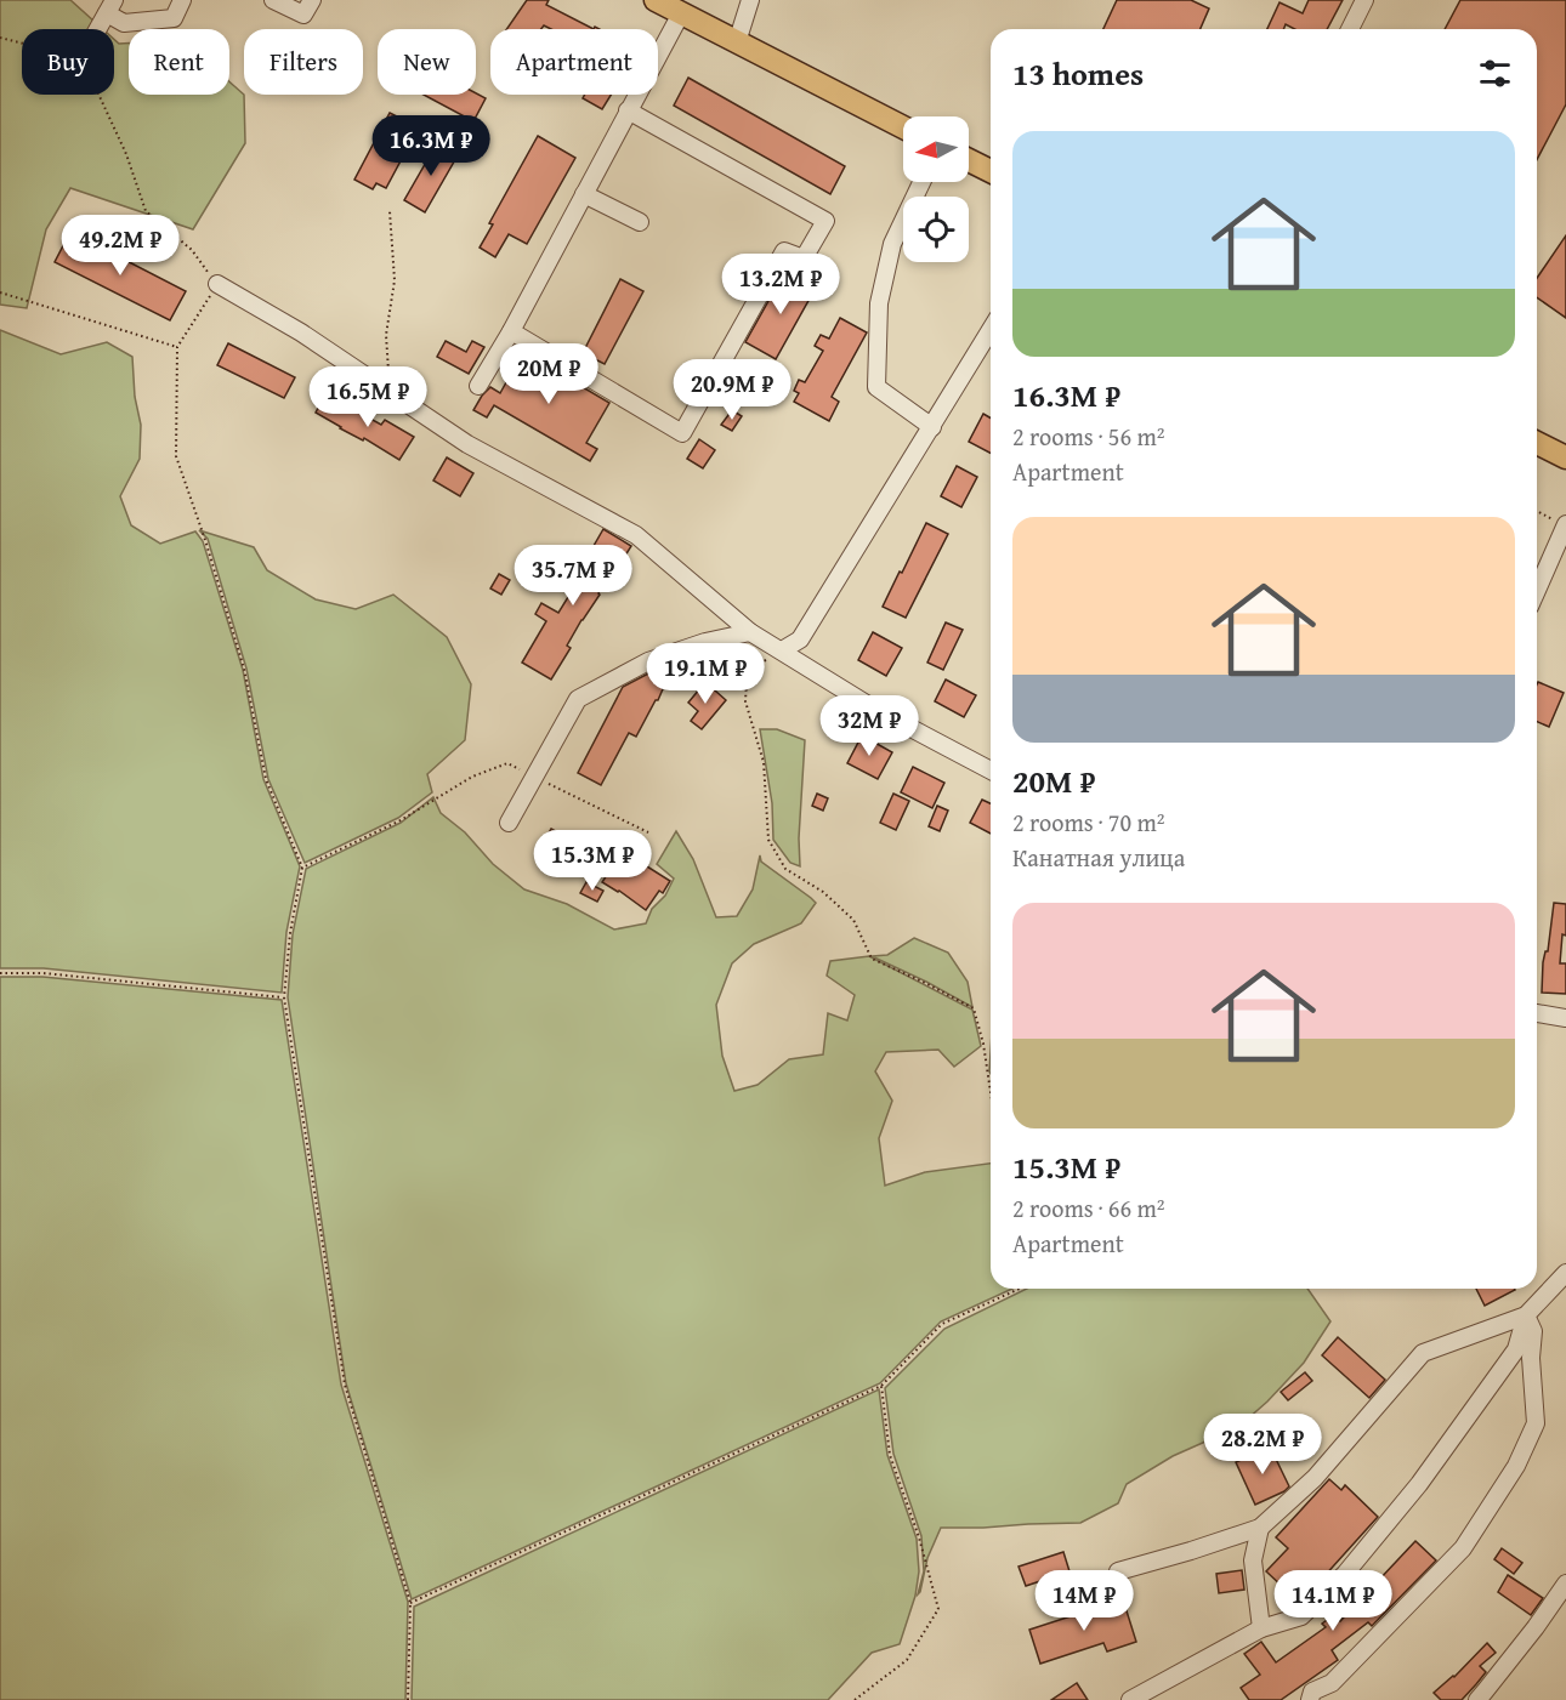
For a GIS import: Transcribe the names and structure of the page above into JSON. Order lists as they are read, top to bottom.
{
  "north": "left",
  "page": {
    "chip": [
      "Buy",
      "Rent",
      "Filters",
      "New",
      "Apartment"
    ],
    "heading": "13 homes",
    "price": [
      "16.3M ₽",
      "49.2M ₽",
      "13.2M ₽",
      "20M ₽",
      "20.9M ₽",
      "16.5M ₽",
      "35.7M ₽",
      "19.1M ₽",
      "32M ₽",
      "15.3M ₽",
      "28.2M ₽",
      "14M ₽",
      "14.1M ₽"
    ],
    "list": [
      {
        "name": "16.3M ₽",
        "note": "2 rooms · 56 m² · Apartment"
      },
      {
        "name": "20M ₽",
        "note": "2 rooms · 70 m² · Канатная улица"
      },
      {
        "name": "15.3M ₽",
        "note": "2 rooms · 66 m² · Apartment"
      }
    ]
  }
}
